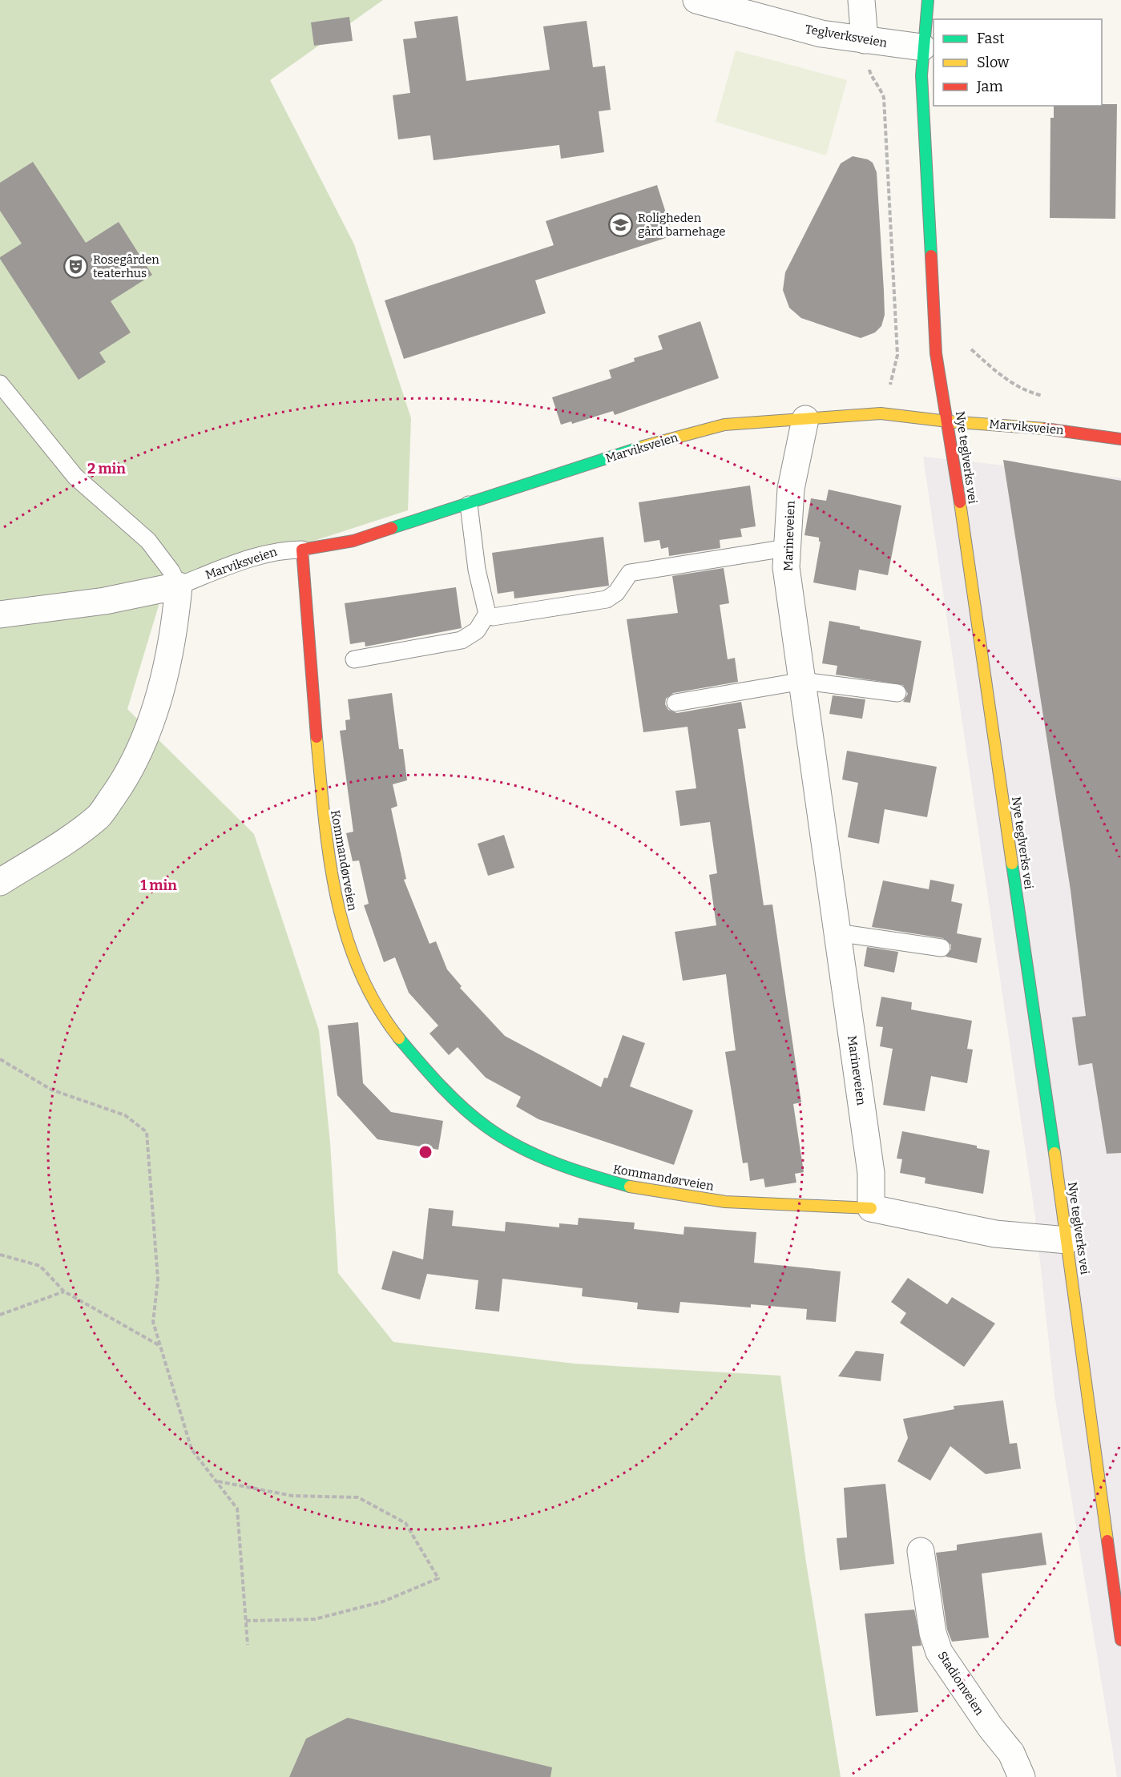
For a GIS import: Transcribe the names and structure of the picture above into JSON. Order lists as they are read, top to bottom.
{
  "streets": {
    "street": [
      "Teglverksveien",
      "Marviksveien",
      "Nye teglverks vei",
      "Marineveien",
      "Kommandørveien",
      "Stadionveien"
    ]
  },
  "crossings": [
    ["Teglverksveien", "Nye teglverks vei"],
    ["Marviksveien", "Nye teglverks vei"],
    ["Marviksveien", "Marineveien"],
    ["Marviksveien", "Kommandørveien"],
    ["Marineveien", "Kommandørveien"]
  ],
  "places": {
    "school or university": ["Roligheden gård barnehage"],
    "theatre": ["Rosegården teaterhus"]
  },
  "legend": ["Fast", "Slow", "Jam"],
  "rings": ["2 min", "1 min"]
}
